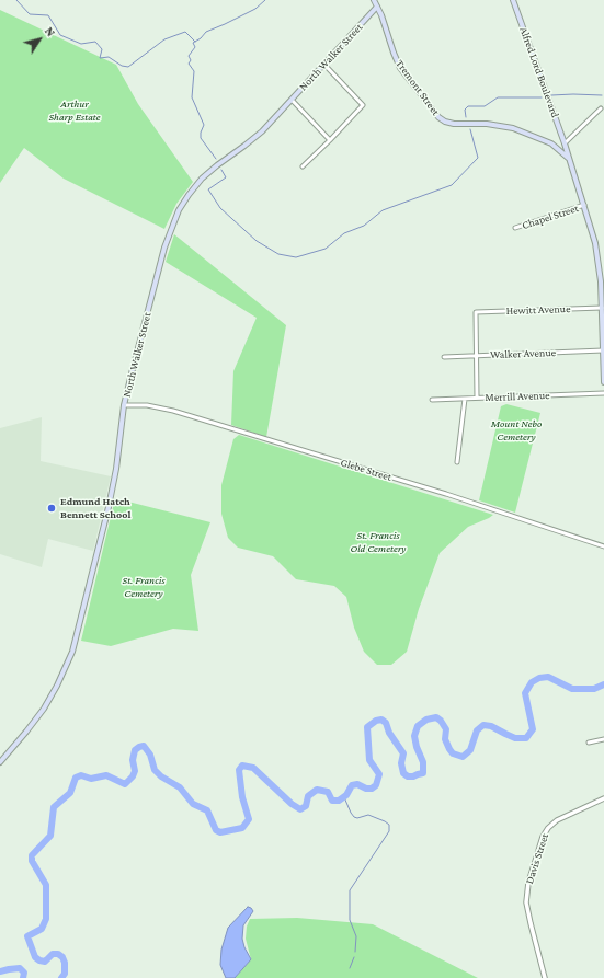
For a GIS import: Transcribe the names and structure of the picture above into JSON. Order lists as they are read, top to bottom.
{
  "streets": {
    "main road": ["North Walker Street", "Alfred Lord Boulevard", "Tremont Street"],
    "street": [
      "Chapel Street",
      "Hewitt Avenue",
      "Walker Avenue",
      "Merrill Avenue",
      "Glebe Street",
      "Davis Street"
    ]
  },
  "crossings": [
    ["North Walker Street", "Tremont Street"],
    ["North Walker Street", "Glebe Street"],
    ["Alfred Lord Boulevard", "Tremont Street"],
    ["Tremont Street", "Chapel Street"],
    ["Tremont Street", "Hewitt Avenue"],
    ["Tremont Street", "Walker Avenue"],
    ["Hewitt Avenue", "Walker Avenue"]
  ],
  "parks": [
    "Arthur Sharp Estate",
    "Mount Nebo Cemetery",
    "St. Francis Old Cemetery",
    "St. Francis Cemetery"
  ],
  "places": ["Edmund Hatch Bennett School"],
  "north": "top right"
}
